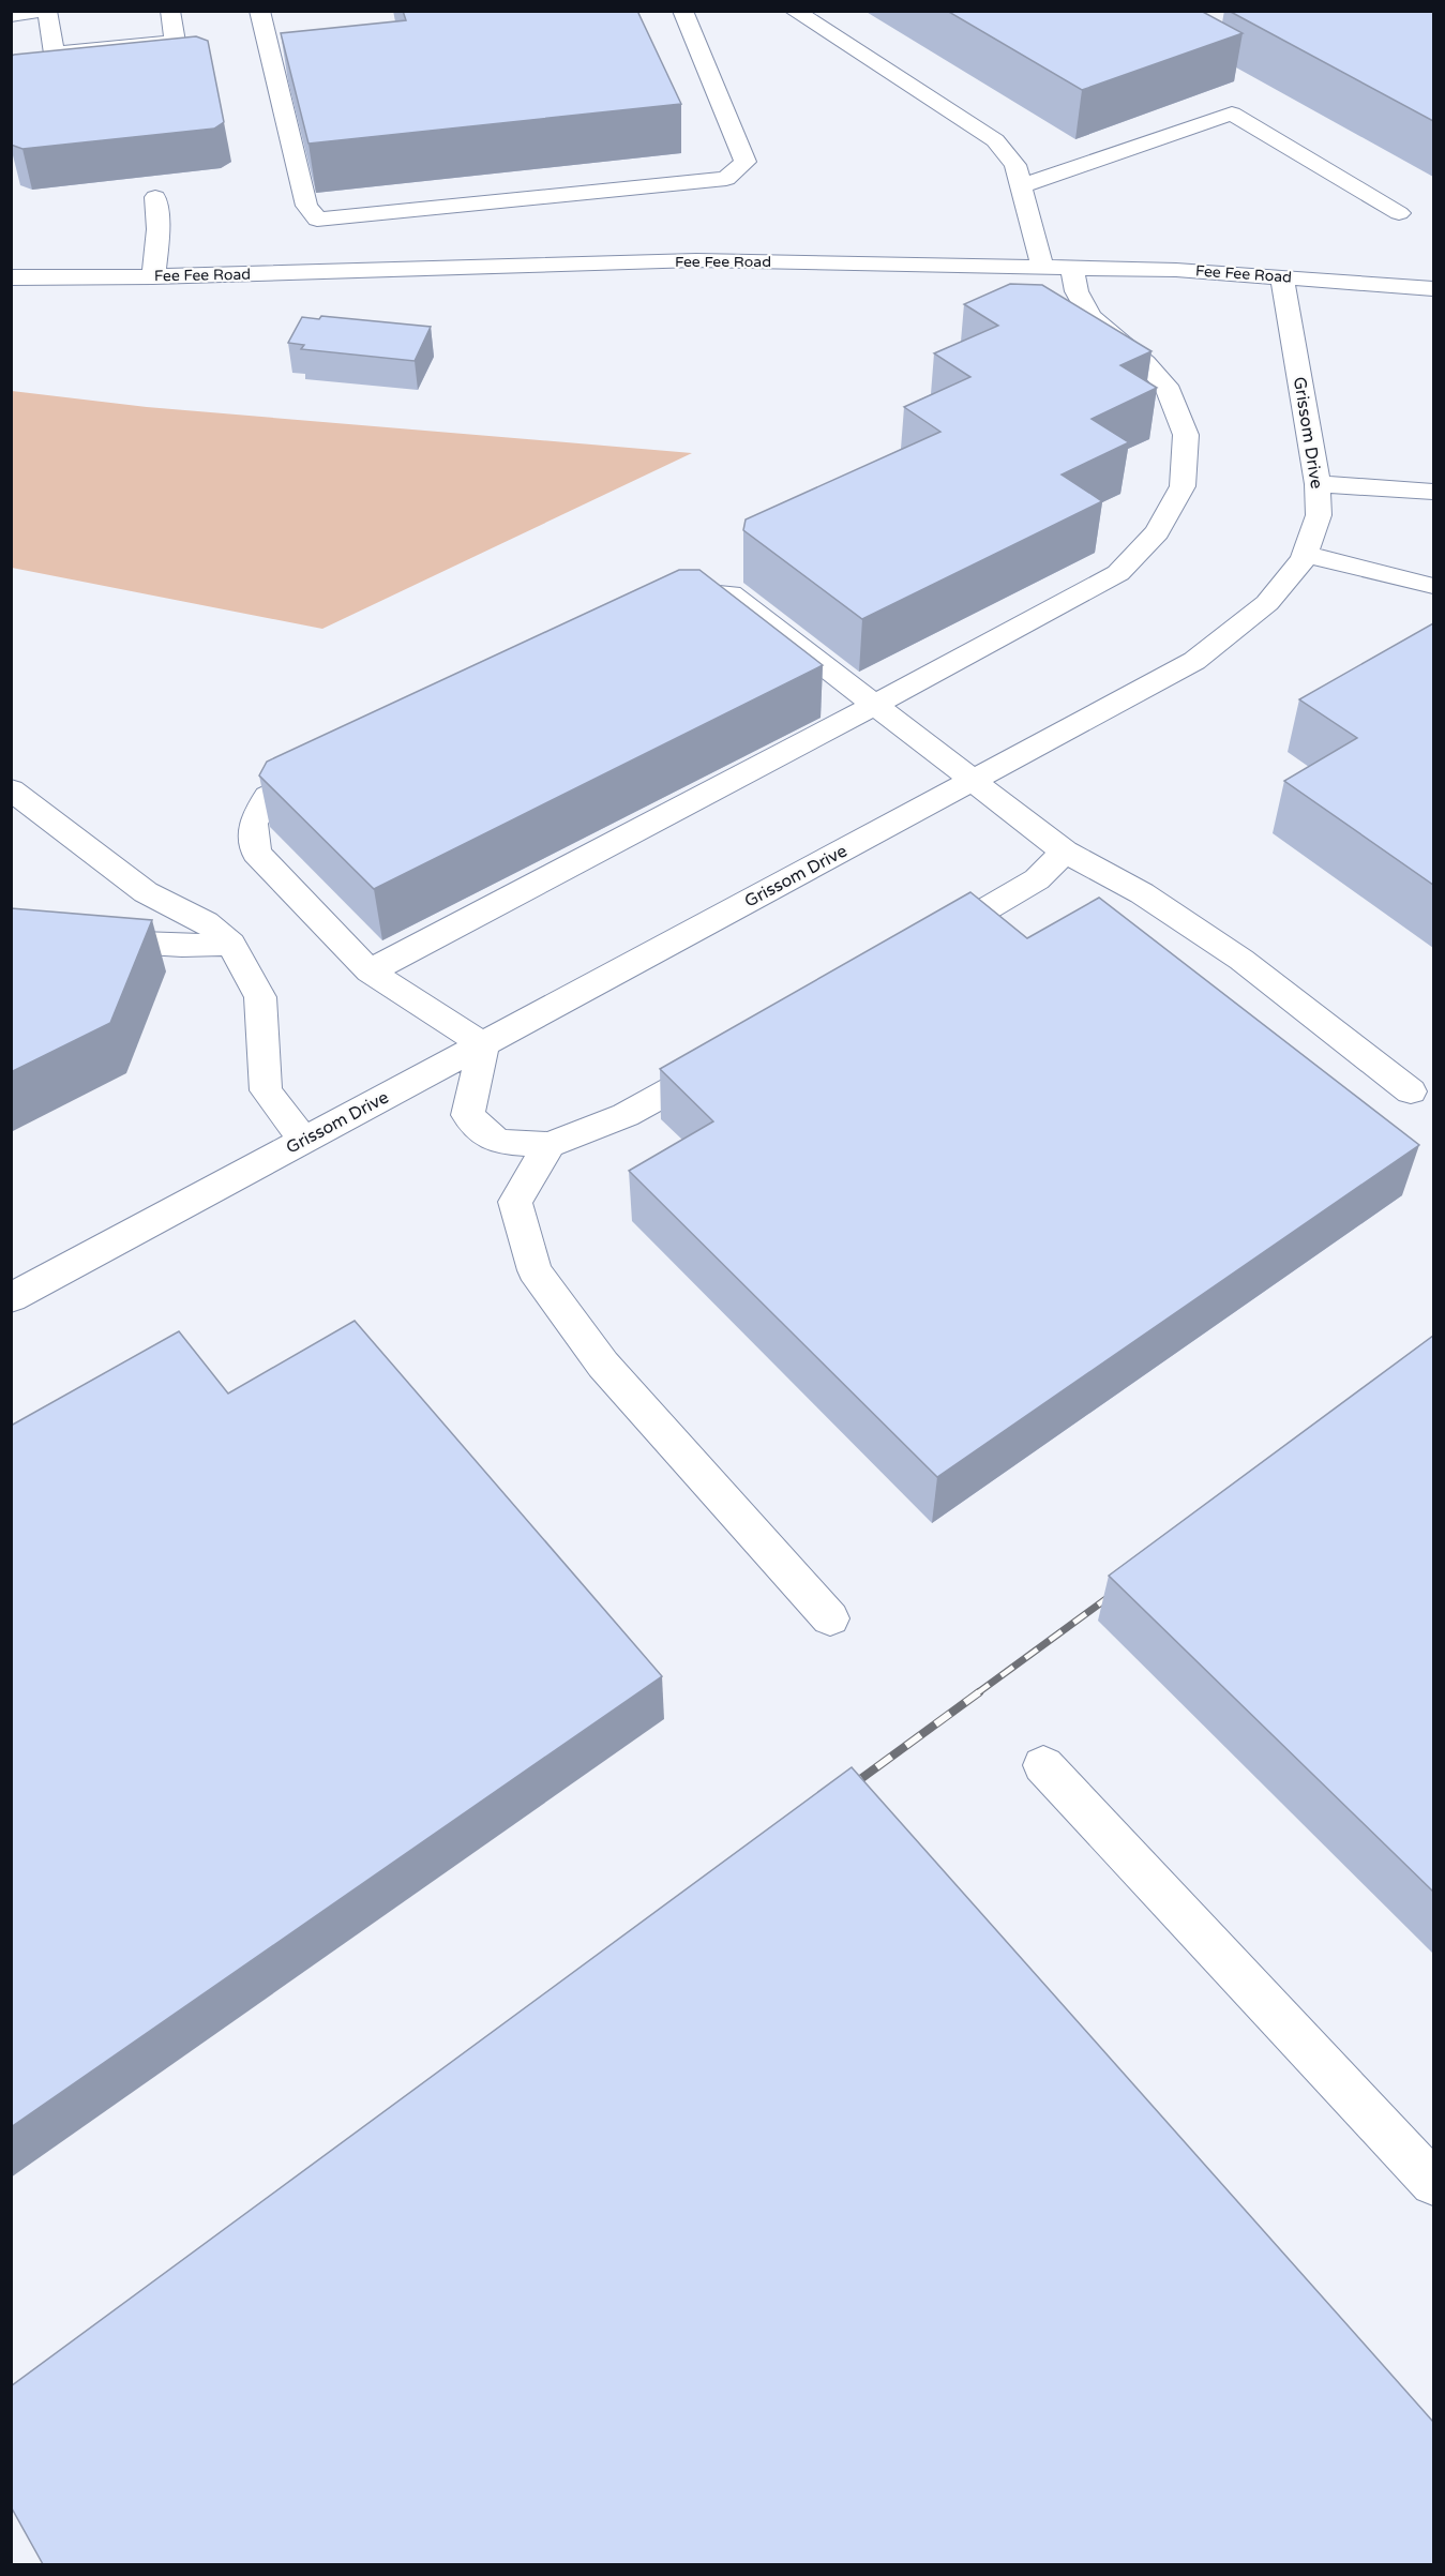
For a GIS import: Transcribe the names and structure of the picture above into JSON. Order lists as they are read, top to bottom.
{
  "streets": {
    "street": ["Fee Fee Road", "Grissom Drive"]
  },
  "crossings": [
    ["Fee Fee Road", "Grissom Drive"]
  ]
}
